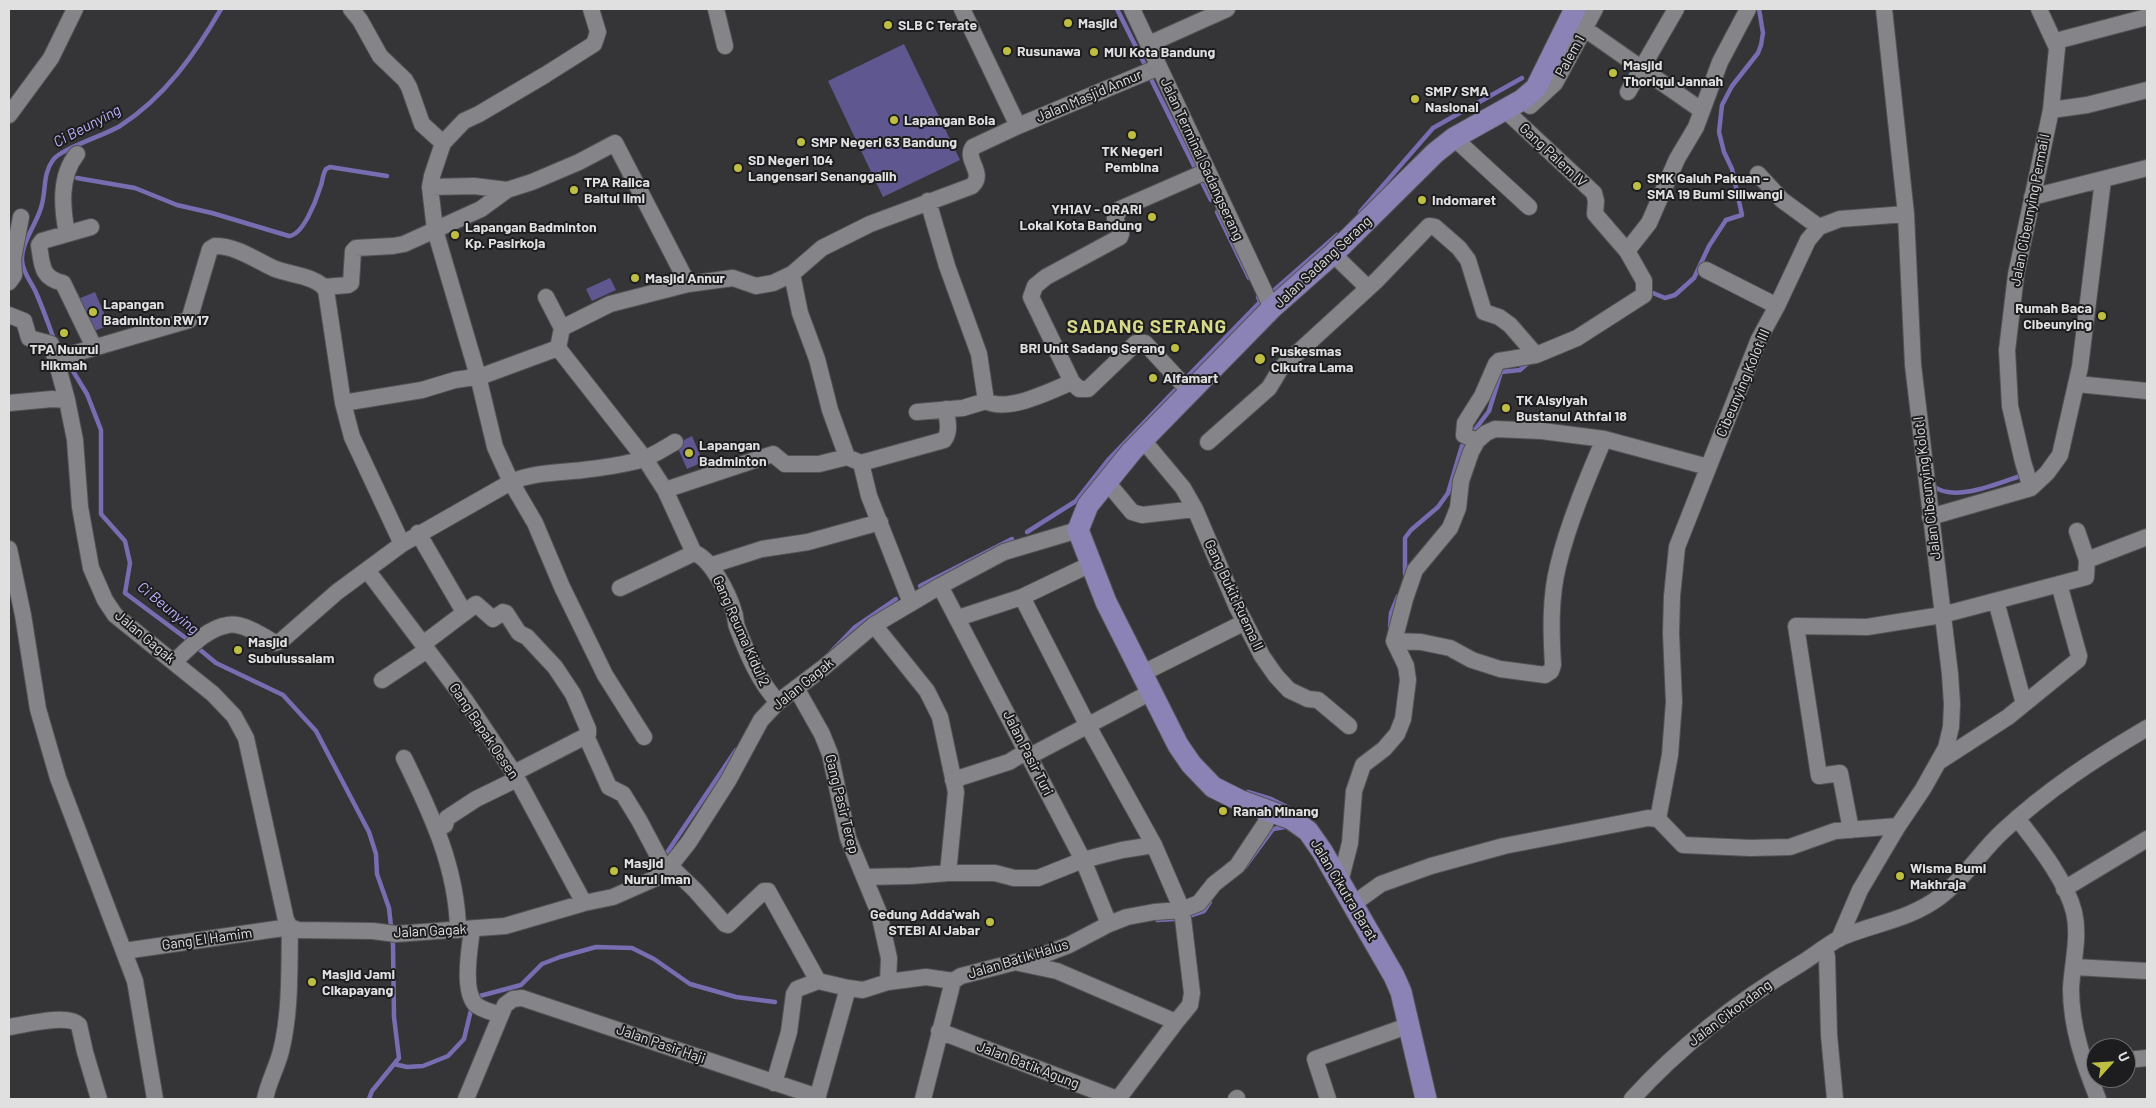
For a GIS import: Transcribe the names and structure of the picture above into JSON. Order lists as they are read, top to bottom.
{
  "streets": {
    "main road": ["Jalan Sadang Serang", "Jalan Cikutra Barat"],
    "street": [
      "Palem 1",
      "Jalan Masjid Annur",
      "Gang Palem IV",
      "Jalan Terminal Sadangserang",
      "Jalan Cibeunying Permai I",
      "Cibeunying Kolot III",
      "Jalan Cibeunying Kolot I",
      "Gang Bukit Ruema II",
      "Gang Reuma Kidul 2",
      "Jalan Gagak",
      "Gang Bapak Oesen",
      "Jalan Pasir Turi",
      "Gang Pasir Terep",
      "Gang El Hamim",
      "Jalan Batik Halus",
      "Jalan Cikondang",
      "Jalan Pasir Haji",
      "Jalan Batik Agung"
    ]
  },
  "crossings": [
    ["Palem 1", "Gang Palem IV"],
    ["Palem 1", "Jalan Sadang Serang"],
    ["Jalan Masjid Annur", "Jalan Terminal Sadangserang"],
    ["Gang Palem IV", "Jalan Sadang Serang"],
    ["Jalan Terminal Sadangserang", "Jalan Sadang Serang"],
    ["Jalan Sadang Serang", "Gang Bukit Ruema II"],
    ["Jalan Sadang Serang", "Jalan Gagak"],
    ["Jalan Sadang Serang", "Jalan Cikutra Barat"],
    ["Jalan Cibeunying Kolot I", "Jalan Cikondang"],
    ["Gang Reuma Kidul 2", "Jalan Gagak"],
    ["Jalan Gagak", "Gang Bapak Oesen"],
    ["Jalan Gagak", "Jalan Pasir Turi"],
    ["Jalan Gagak", "Gang Pasir Terep"],
    ["Jalan Gagak", "Jalan Cikutra Barat"],
    ["Jalan Gagak", "Gang El Hamim"],
    ["Jalan Pasir Turi", "Jalan Batik Halus"],
    ["Jalan Cikutra Barat", "Jalan Batik Halus"],
    ["Jalan Batik Halus", "Jalan Batik Agung"]
  ],
  "districts": ["SADANG SERANG"],
  "water": ["Ci Beunying"],
  "places": [
    "Masjid",
    "SLB C Terate",
    "Rusunawa",
    "MUI Kota Bandung",
    "Masjid Thoriqul Jannah",
    "SMP/ SMA Nasional",
    "Lapangan Bola",
    "TK Negeri Pembina",
    "SMP Negeri 63 Bandung",
    "SD Negeri 104 Langensari Senanggalih",
    "SMK Galuh Pakuan - SMA 19 Bumi Siliwangi",
    "TPA Ralica Baitul Ilmi",
    "Indomaret",
    "YH1AV - ORARI Lokal Kota Bandung",
    "Lapangan Badminton Kp. Pasirkoja",
    "Masjid Annur",
    "Lapangan Badminton RW 17",
    "Rumah Baca Cibeunying",
    "TPA Nuurul Hikmah",
    "BRI Unit Sadang Serang",
    "Puskesmas Cikutra Lama",
    "Alfamart",
    "TK Aisyiyah Bustanul Athfal 18",
    "Lapangan Badminton",
    "Masjid Subulussalam",
    "Ranah Minang",
    "Masjid Nurul Iman",
    "Wisma Bumi Makhraja",
    "Gedung Adda'wah STEBI Al Jabar",
    "Masjid Jami Cikapayang"
  ],
  "north": "top right"
}
